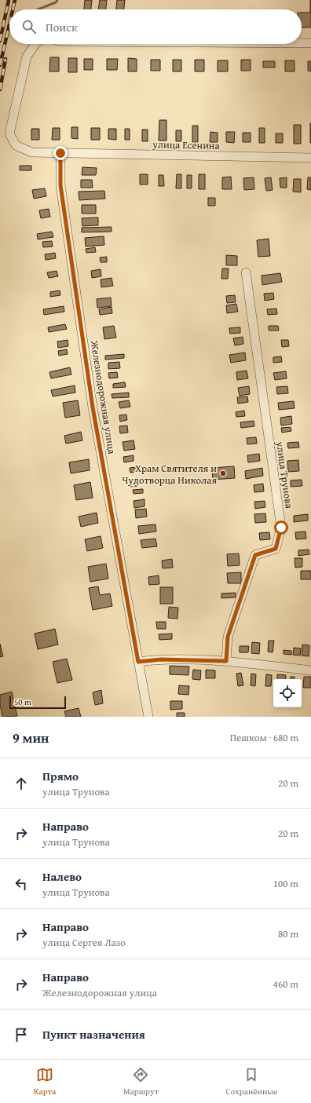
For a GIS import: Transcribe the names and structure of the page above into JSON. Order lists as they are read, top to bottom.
{
  "streets": {
    "street": ["улица Есенина", "Железнодорожная улица", "улица Трунова"]
  },
  "crossings": [
    ["улица Есенина", "Железнодорожная улица"]
  ],
  "places": ["Храм Святителя и Чудотворца Николая"],
  "scale_bar": "50 m",
  "page": {
    "search": "Поиск",
    "scale": "50 m",
    "heading": ["9 мин", "Пешком · 680 m"],
    "list": [
      ["Прямо", "улица Трунова", "20 m"],
      ["Направо", "улица Трунова", "20 m"],
      ["Налево", "улица Трунова", "100 m"],
      ["Направо", "улица Сергея Лазо", "80 m"],
      ["Направо", "Железнодорожная улица", "460 m"],
      "Пункт назначения"
    ],
    "nav": ["Карта", "Маршрут", "Сохранённые"]
  }
}
